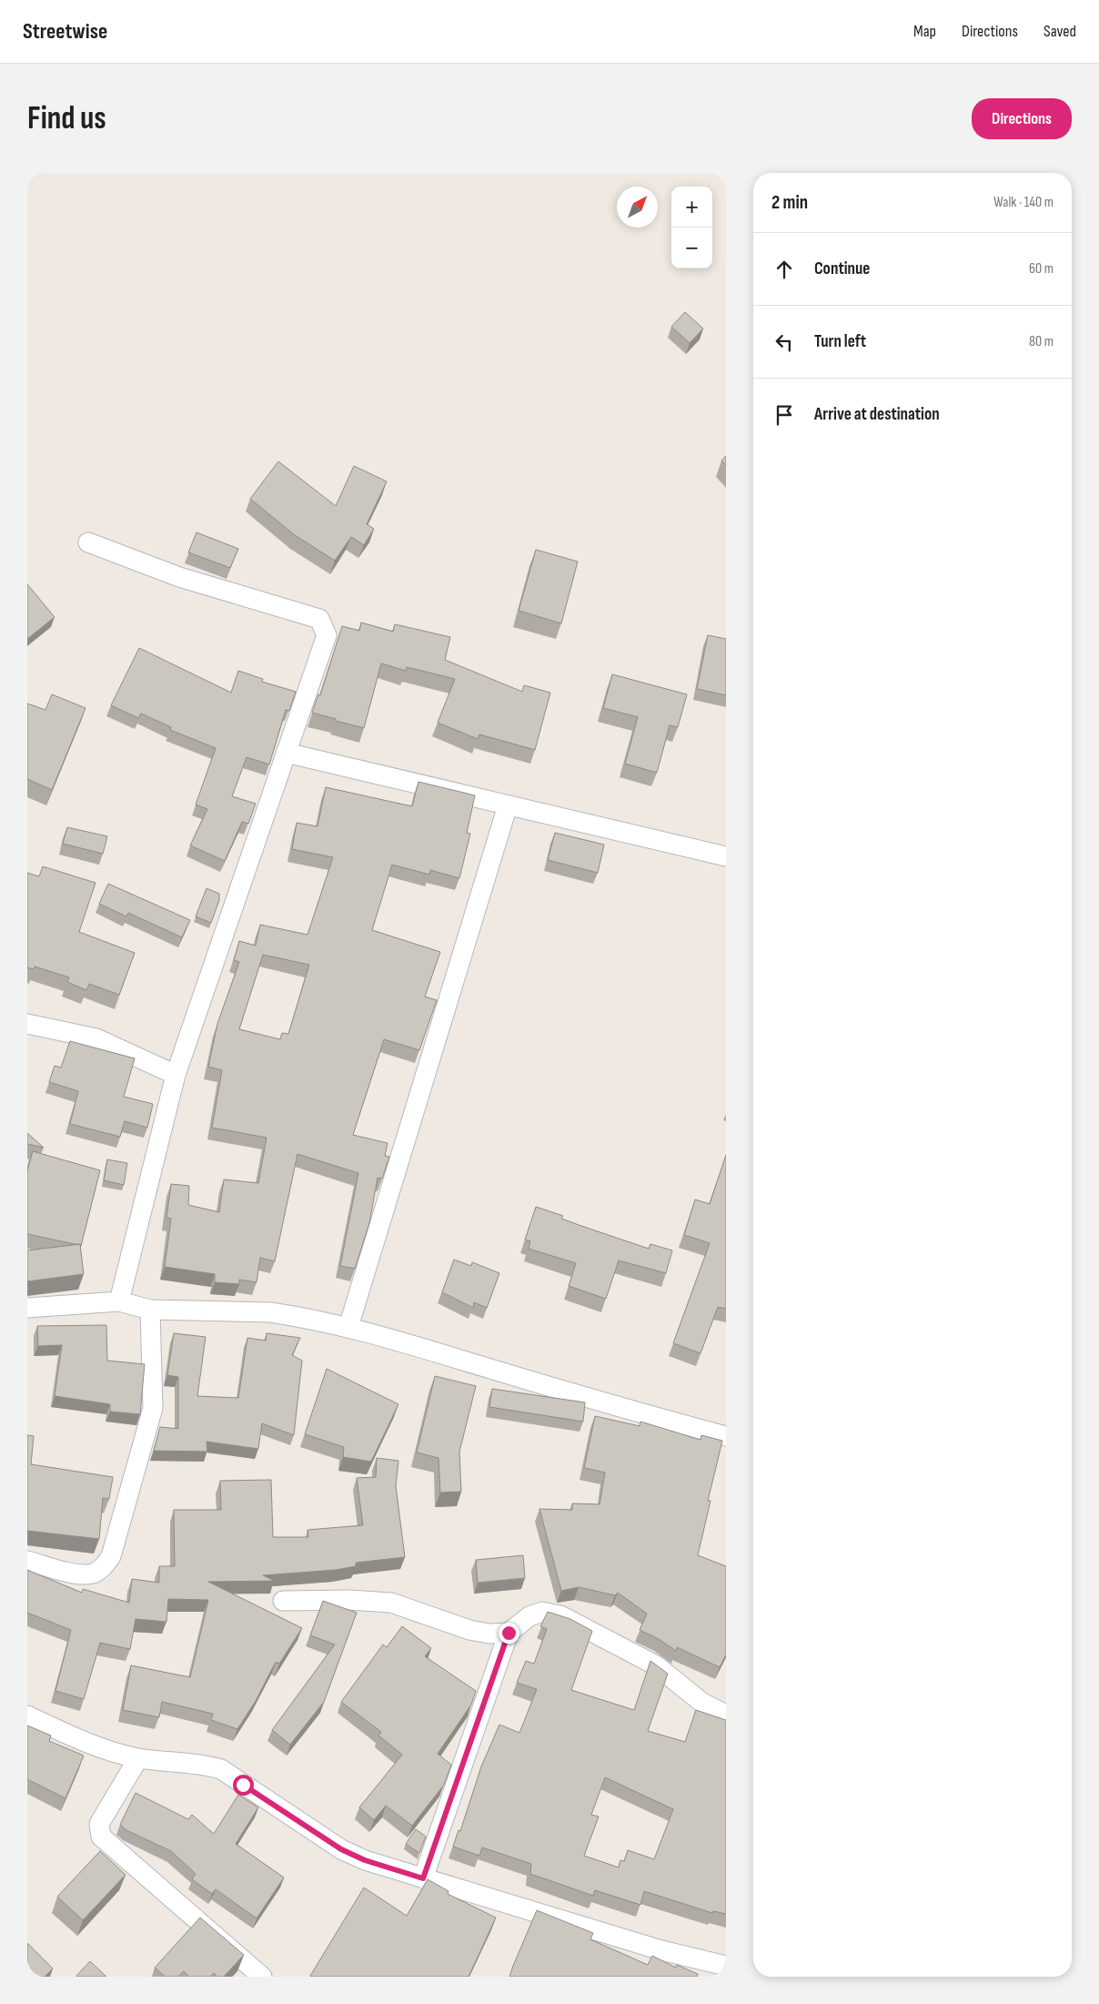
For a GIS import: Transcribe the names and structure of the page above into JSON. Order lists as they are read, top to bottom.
{
  "north": "top right",
  "page": {
    "header": "Streetwise",
    "nav": ["Map", "Directions", "Saved"],
    "buttons": "Directions",
    "title": "Find us",
    "heading": ["2 min", "Walk · 140 m"],
    "map_buttons": ["+", "−"],
    "list": [
      ["Continue", "60 m"],
      ["Turn left", "80 m"],
      "Arrive at destination"
    ]
  }
}
